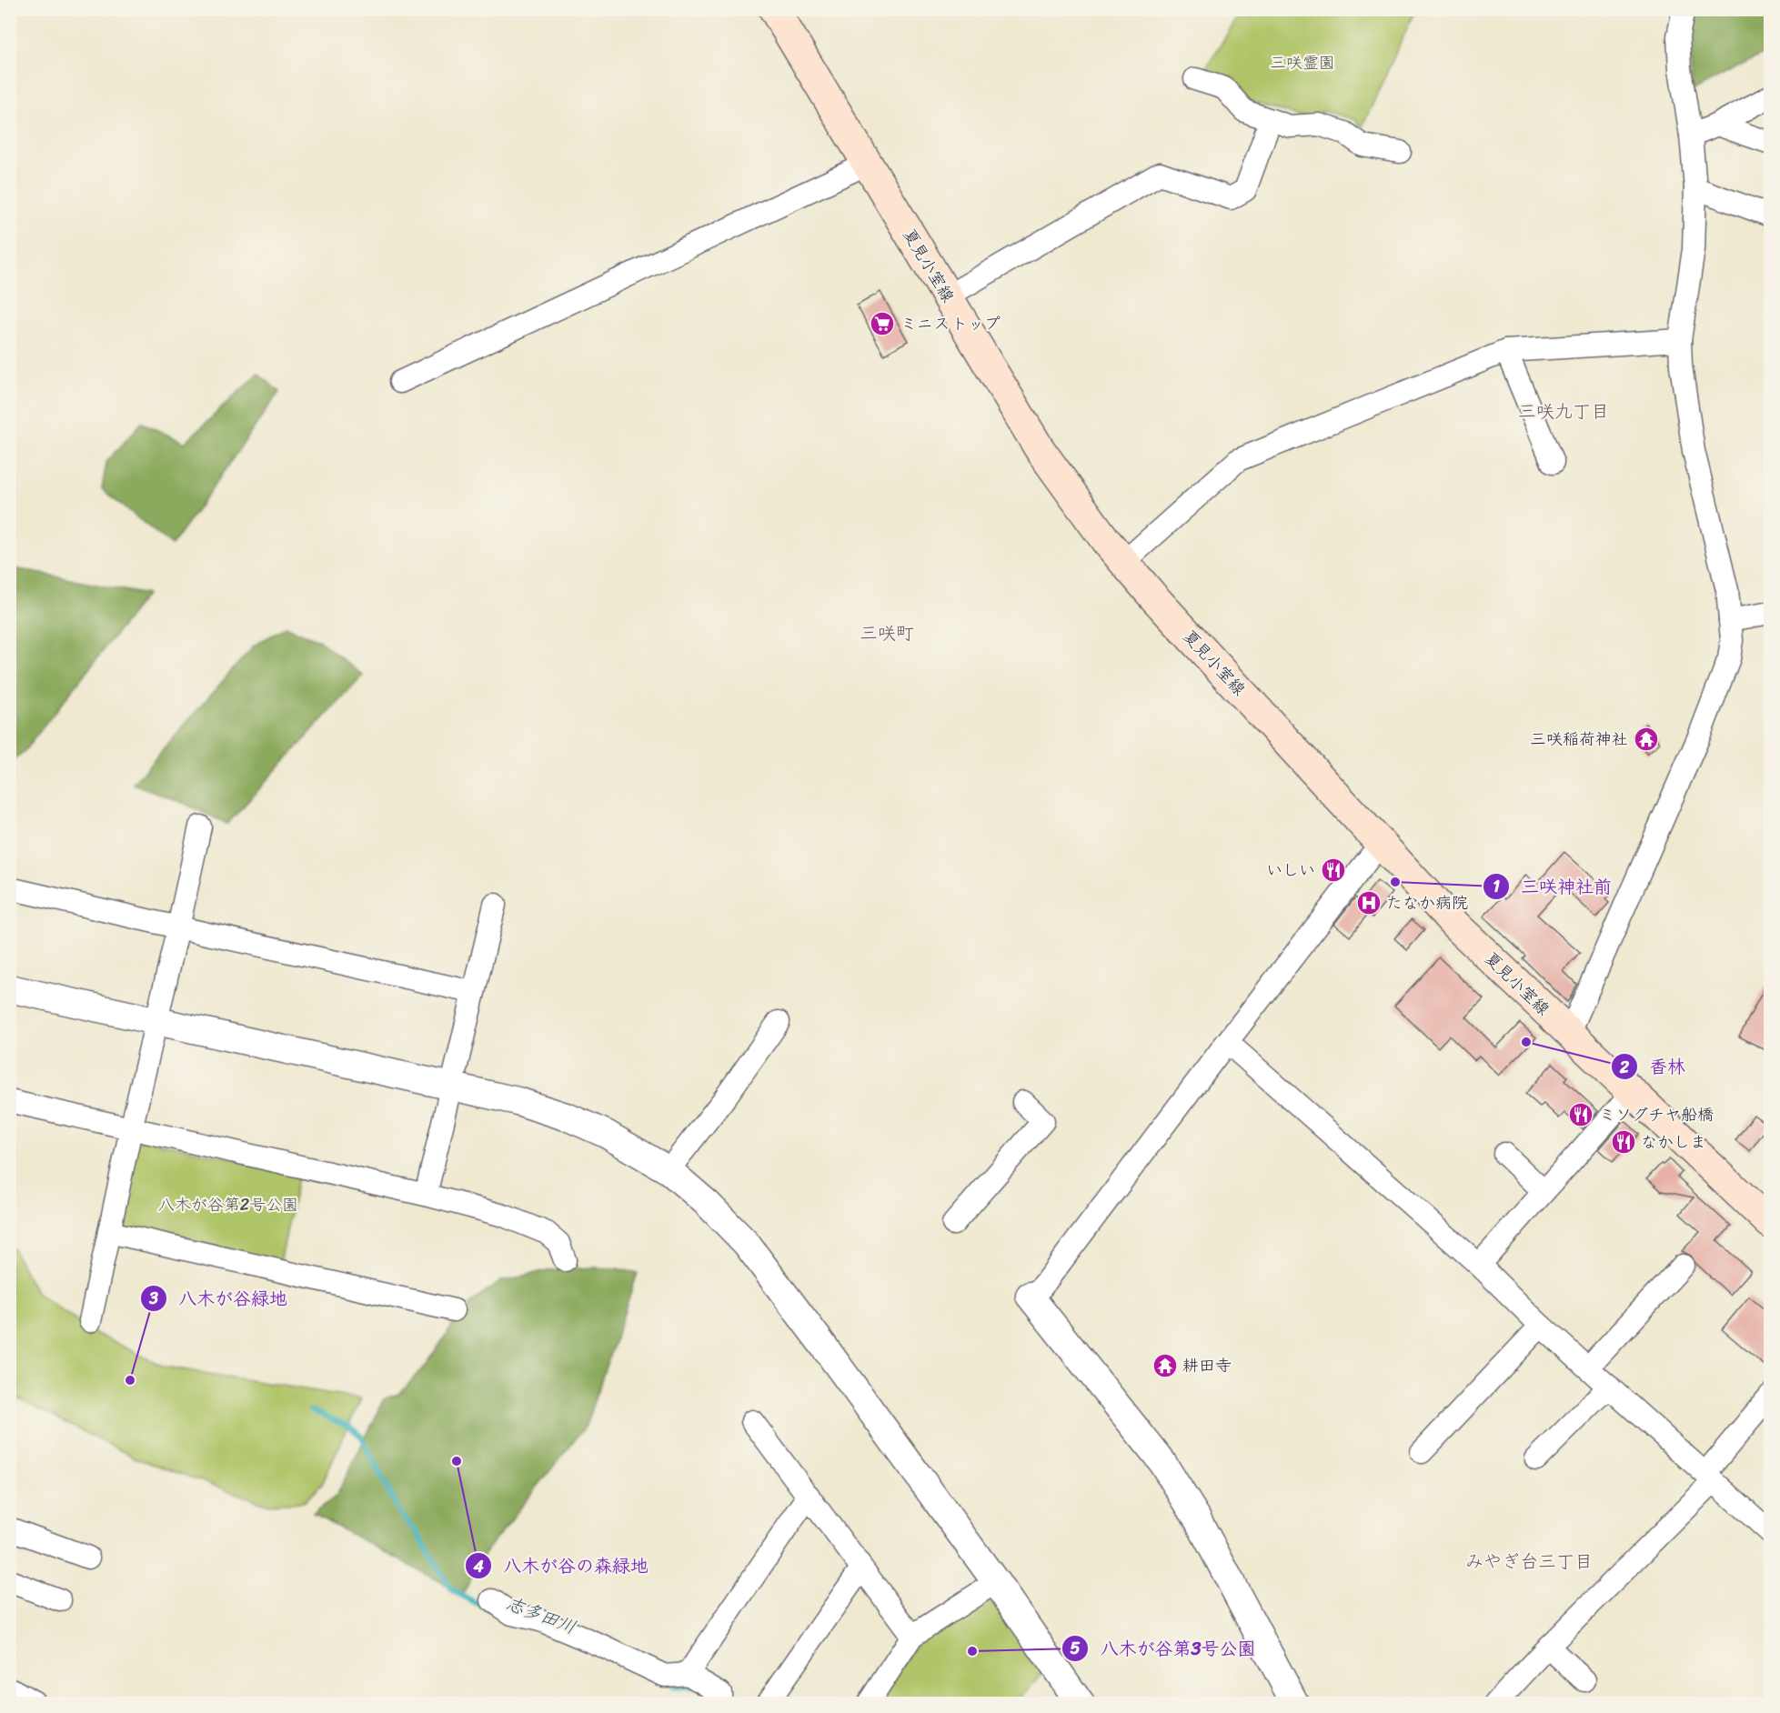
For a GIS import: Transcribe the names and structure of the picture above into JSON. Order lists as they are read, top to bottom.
{
  "streets": {
    "main road": ["夏見小室線"]
  },
  "districts": ["三咲九丁目", "三咲町", "みやぎ台三丁目"],
  "water": ["志多田川"],
  "parks": ["三咲霊園", "八木が谷第2号公園"],
  "places": {
    "supermarket": ["ミニストップ"],
    "temple": ["三咲稲荷神社", "耕田寺"],
    "restaurant": ["いしい", "ミソグチヤ船橋", "なかしま"],
    "other": [
      "三咲神社前",
      "香林",
      "八木が谷緑地",
      "八木が谷の森緑地",
      "八木が谷第3号公園"
    ],
    "hospital": ["たなか病院"]
  }
}
